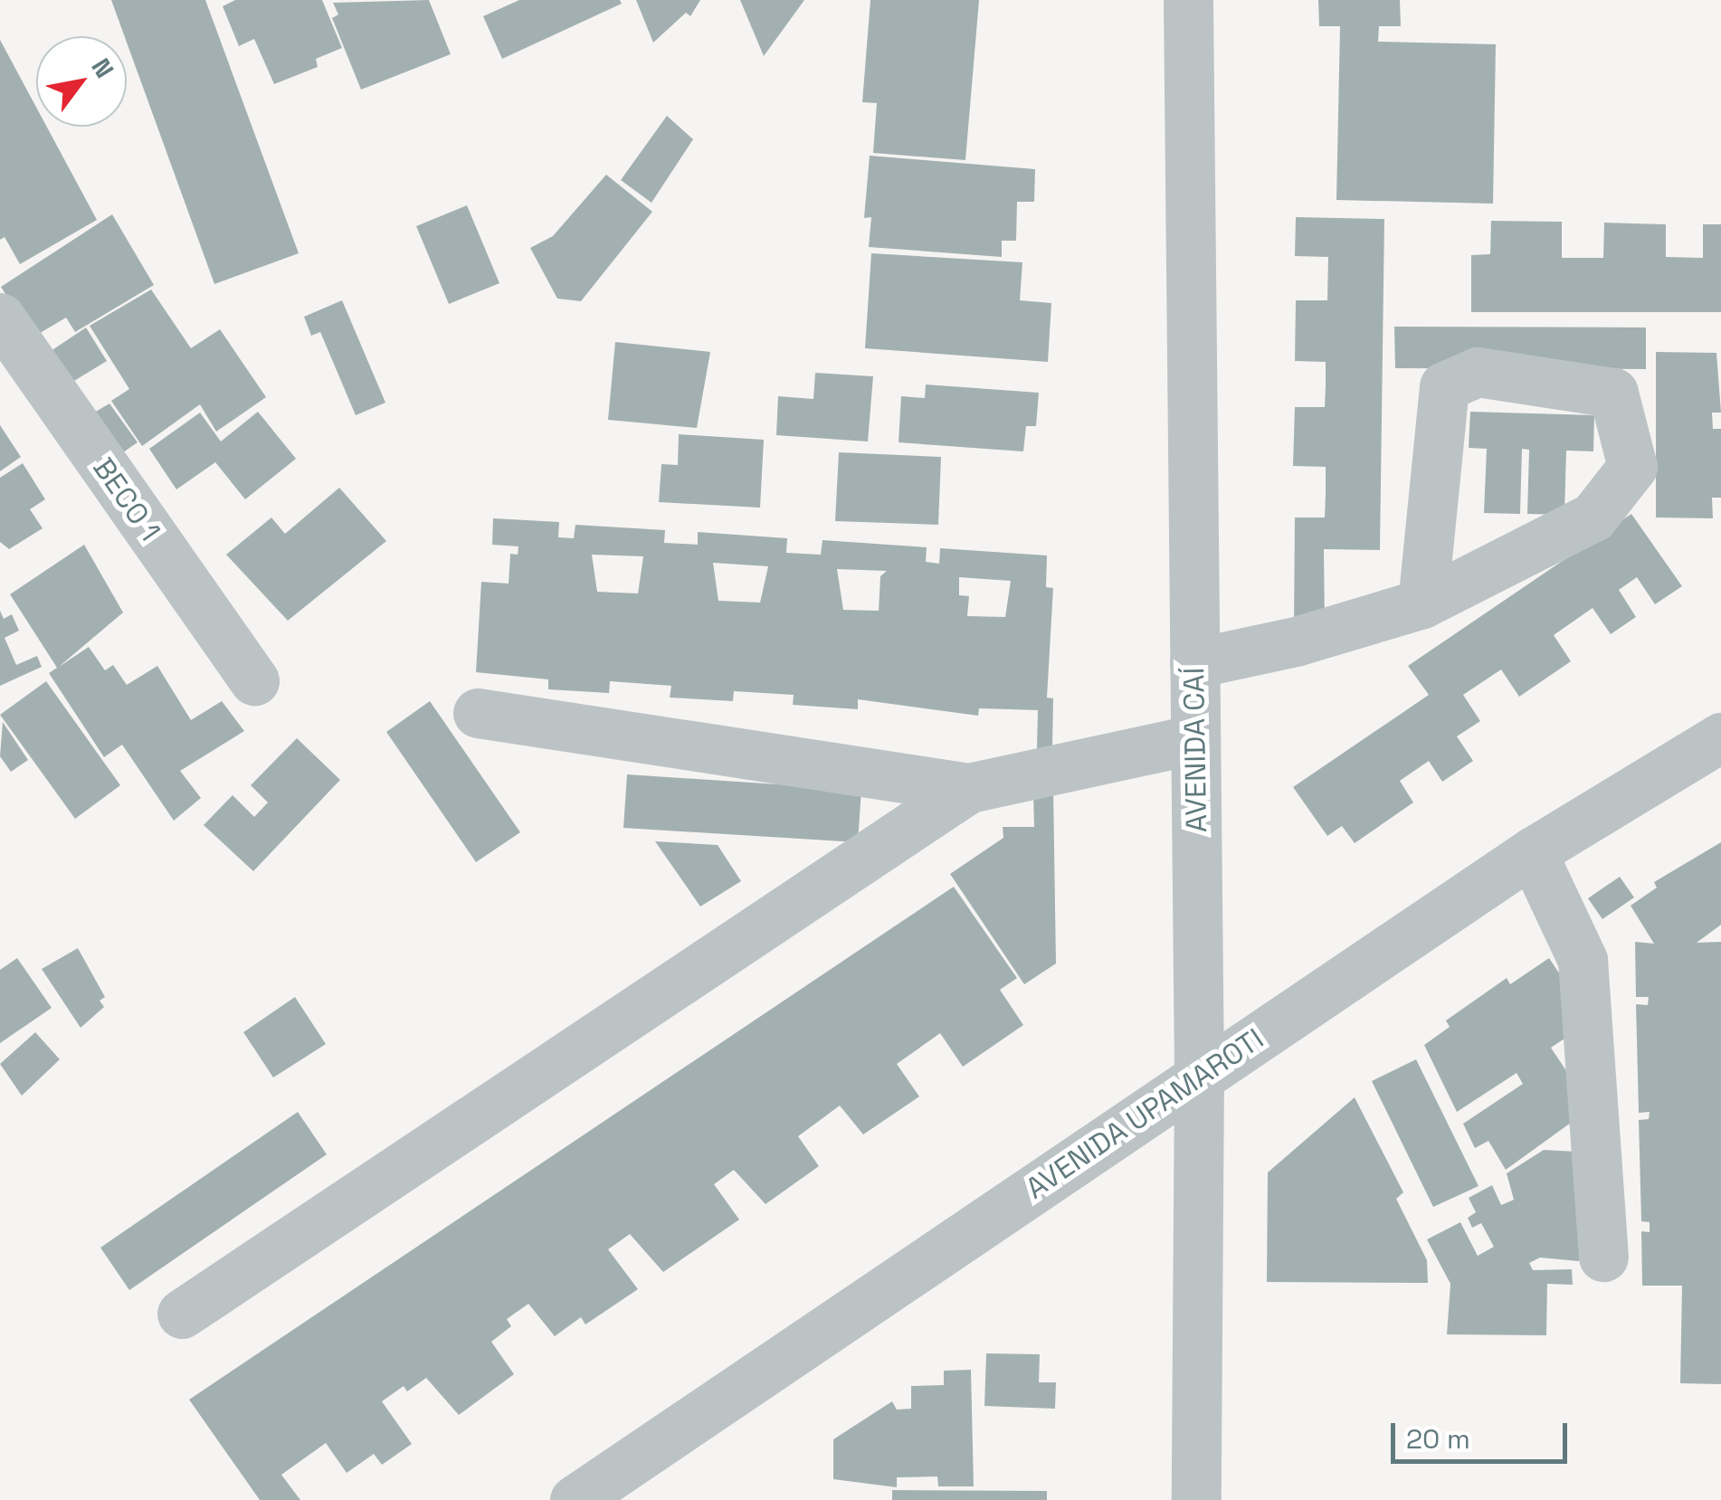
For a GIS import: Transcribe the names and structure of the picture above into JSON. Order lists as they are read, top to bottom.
{
  "streets": {
    "street": ["BECO 1", "AVENIDA CAÍ", "AVENIDA UPAMAROTI"]
  },
  "crossings": [
    ["AVENIDA CAÍ", "AVENIDA UPAMAROTI"]
  ],
  "scale_bar": "20 m",
  "north": "top right"
}
